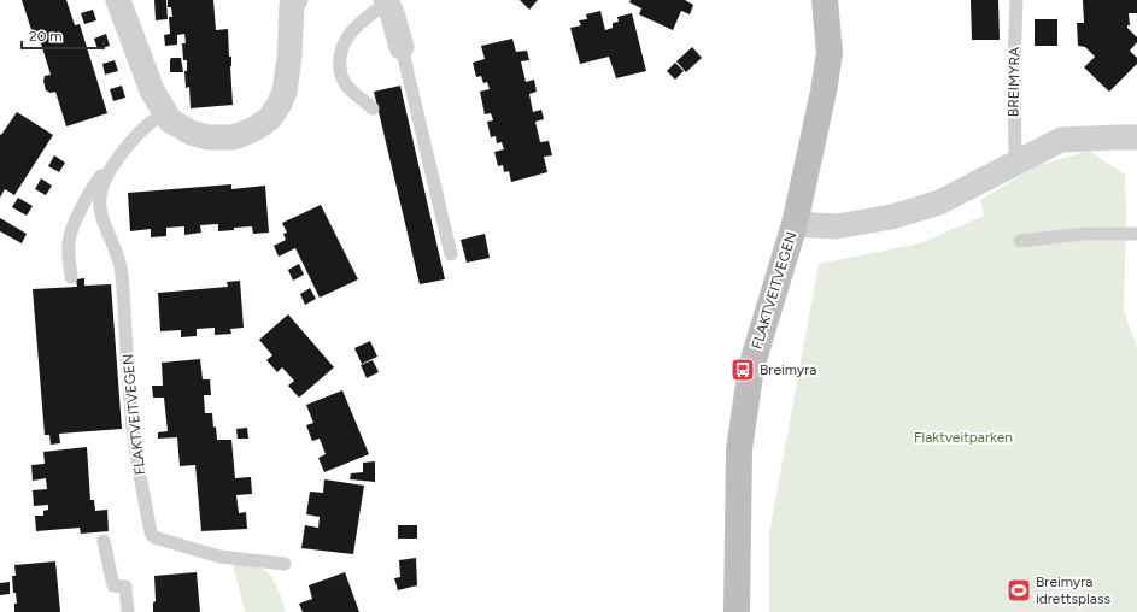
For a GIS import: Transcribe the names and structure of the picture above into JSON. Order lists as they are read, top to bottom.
{
  "streets": {
    "main road": ["FLAKTVEITVEGEN"],
    "lane": ["BREIMYRA"]
  },
  "parks": ["Flaktveitparken"],
  "places": {
    "bus stop": ["Breimyra"],
    "sports": ["Breimyra idrettsplass"]
  },
  "scale_bar": "20 m"
}
